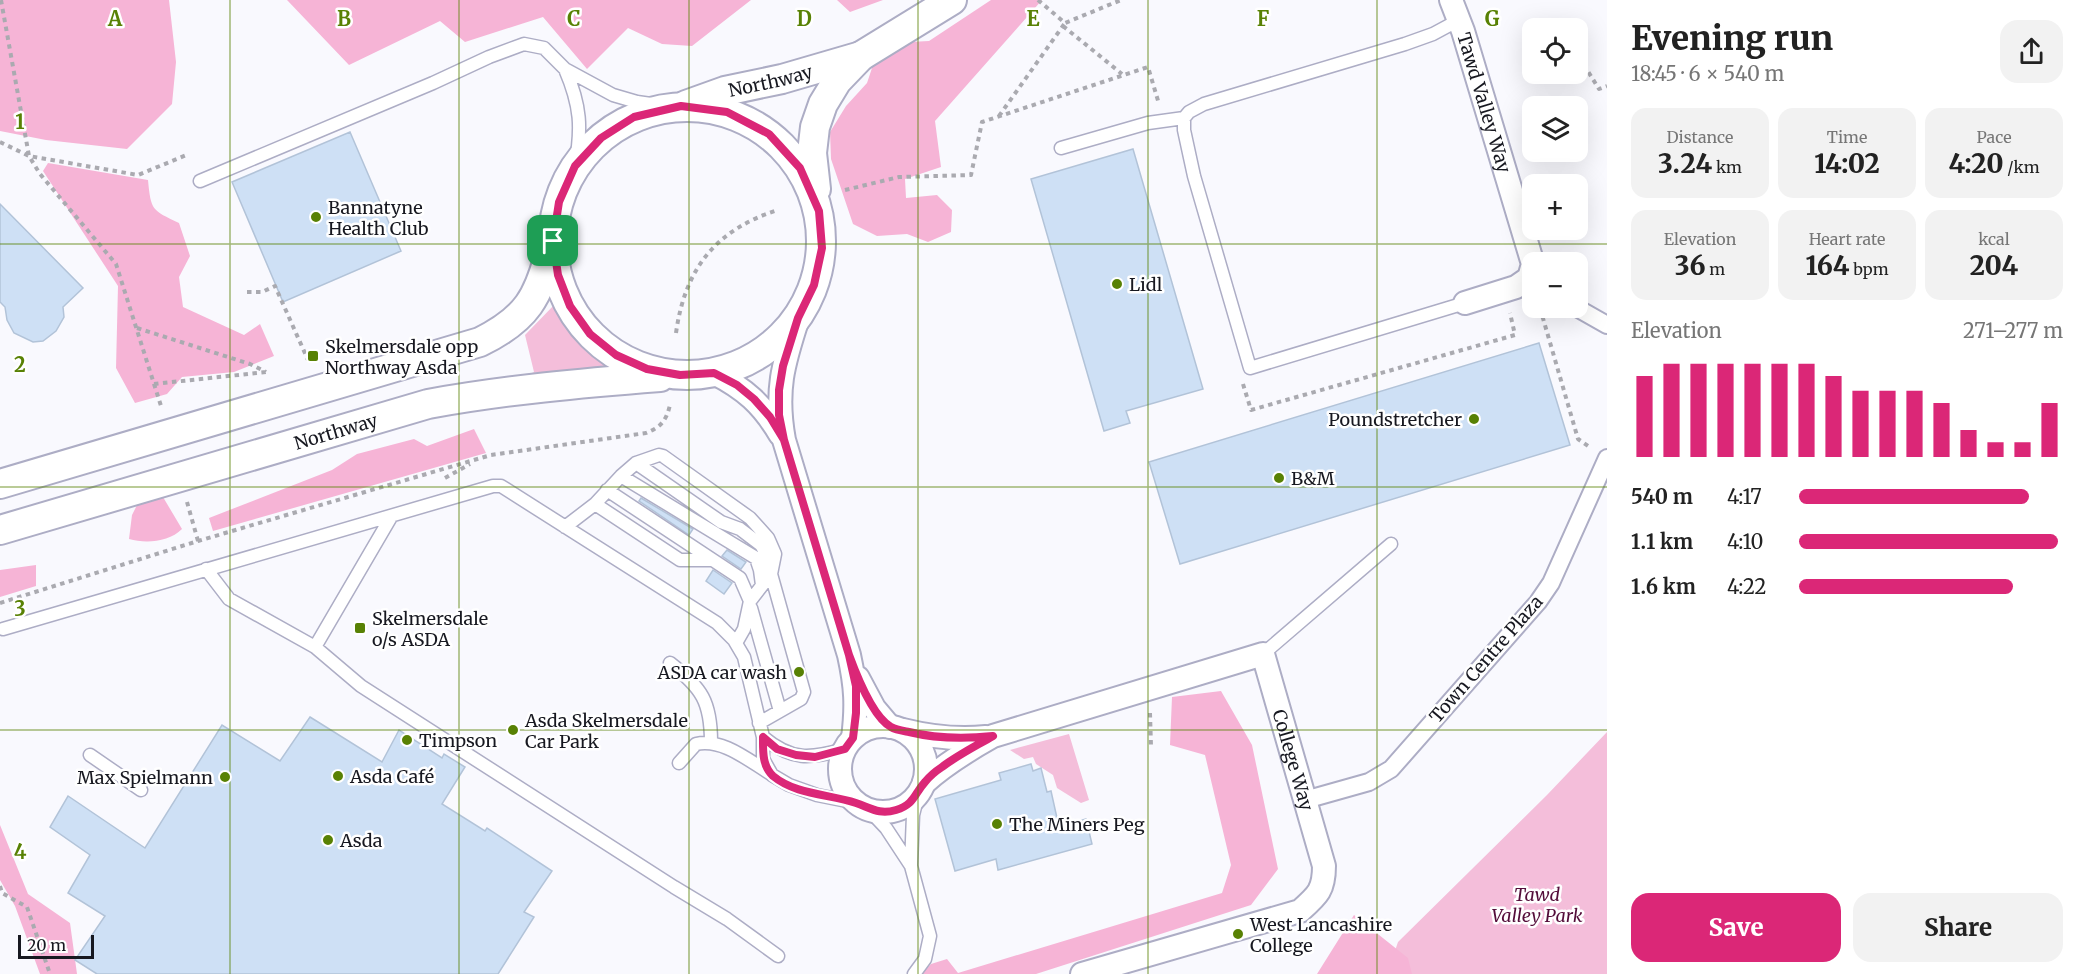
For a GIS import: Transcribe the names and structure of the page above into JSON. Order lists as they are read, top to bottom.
{
  "streets": {
    "street": [
      "Northway",
      "Tawd Valley Way",
      "Town Centre Plaza",
      "College Way"
    ]
  },
  "crossings": [
    ["Town Centre Plaza", "College Way"]
  ],
  "parks": ["Tawd Valley Park"],
  "places": {
    "other": [
      "Bannatyne Health Club",
      "Lidl",
      "Poundstretcher",
      "B&M",
      "ASDA car wash",
      "Asda Skelmersdale Car Park",
      "Timpson",
      "Asda Café",
      "Max Spielmann",
      "The Miners Peg",
      "Asda",
      "West Lancashire College"
    ],
    "transit": ["Skelmersdale opp Northway Asda", "Skelmersdale o/s ASDA"]
  },
  "scale_bar": "20 m",
  "page": {
    "heading": ["Evening run", "18:45 · 6 × 540 m"],
    "map_buttons": ["+", "−"],
    "stats": [
      ["Distance", "3.24 km"],
      ["Time", "14:02"],
      ["Pace", "4:20 /km"],
      ["Elevation", "36 m"],
      ["Heart rate", "164 bpm"],
      ["kcal", "204"]
    ],
    "chart": ["Elevation", "271–277 m"],
    "list": [
      {
        "name": "540 m",
        "note": "4:17"
      },
      {
        "name": "1.1 km",
        "note": "4:10"
      },
      {
        "name": "1.6 km",
        "note": "4:22"
      }
    ],
    "buttons": ["Save", "Share"],
    "scale": "20 m"
  },
  "grid": {
    "columns": [
      "A",
      "B",
      "C",
      "D",
      "E",
      "F",
      "G"
    ],
    "rows": [
      "1",
      "2",
      "3",
      "4"
    ]
  }
}
